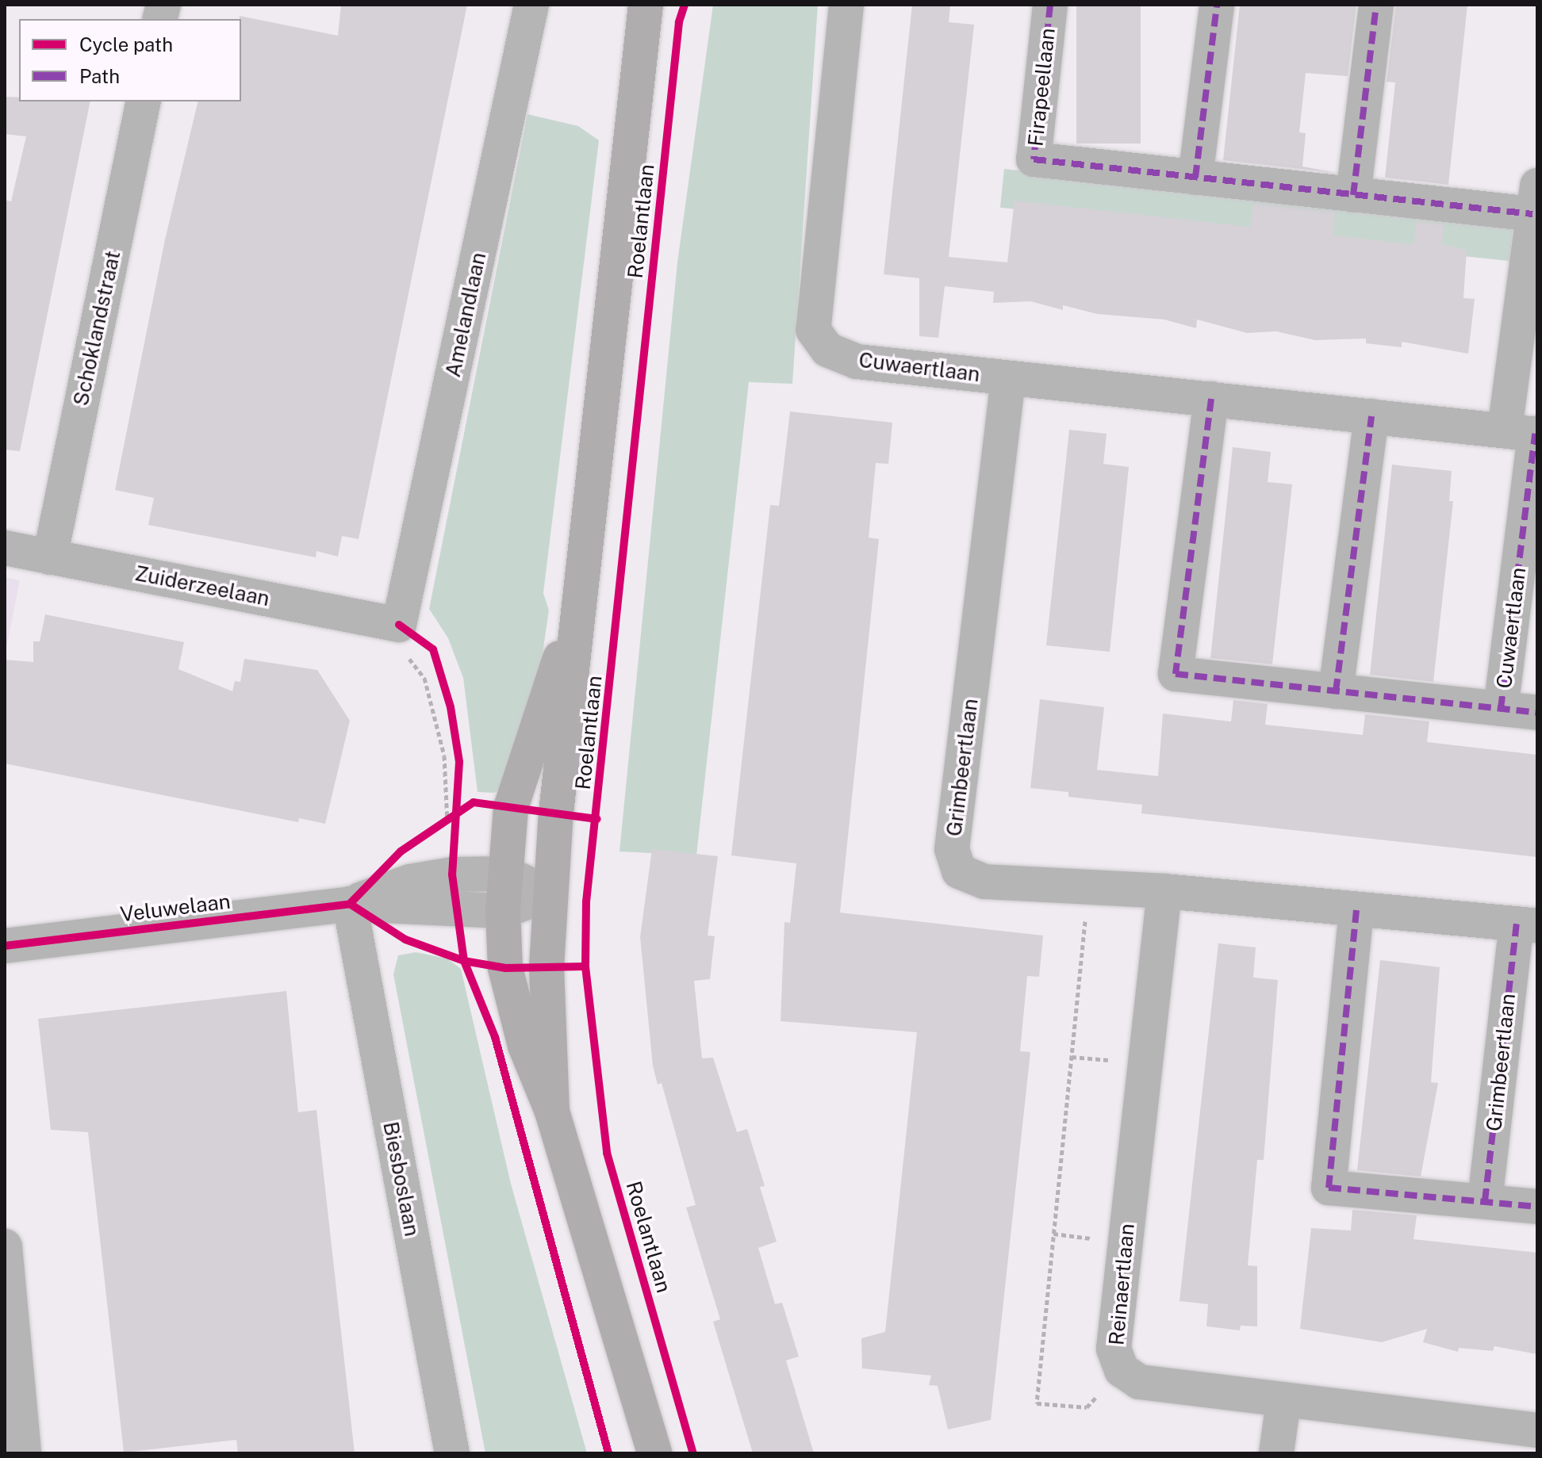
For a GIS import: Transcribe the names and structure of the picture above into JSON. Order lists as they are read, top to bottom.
{
  "streets": {
    "main road": ["Roelantlaan"],
    "street": [
      "Firapeellaan",
      "Amelandlaan",
      "Schoklandstraat",
      "Cuwaertlaan",
      "Zuiderzeelaan",
      "Grimbeertlaan",
      "Veluwelaan",
      "Biesboslaan",
      "Reinaertlaan"
    ]
  },
  "crossings": [
    ["Roelantlaan", "Veluwelaan"],
    ["Amelandlaan", "Zuiderzeelaan"],
    ["Schoklandstraat", "Zuiderzeelaan"],
    ["Cuwaertlaan", "Grimbeertlaan"],
    ["Grimbeertlaan", "Reinaertlaan"],
    ["Veluwelaan", "Biesboslaan"]
  ],
  "legend": ["Cycle path", "Path"]
}
